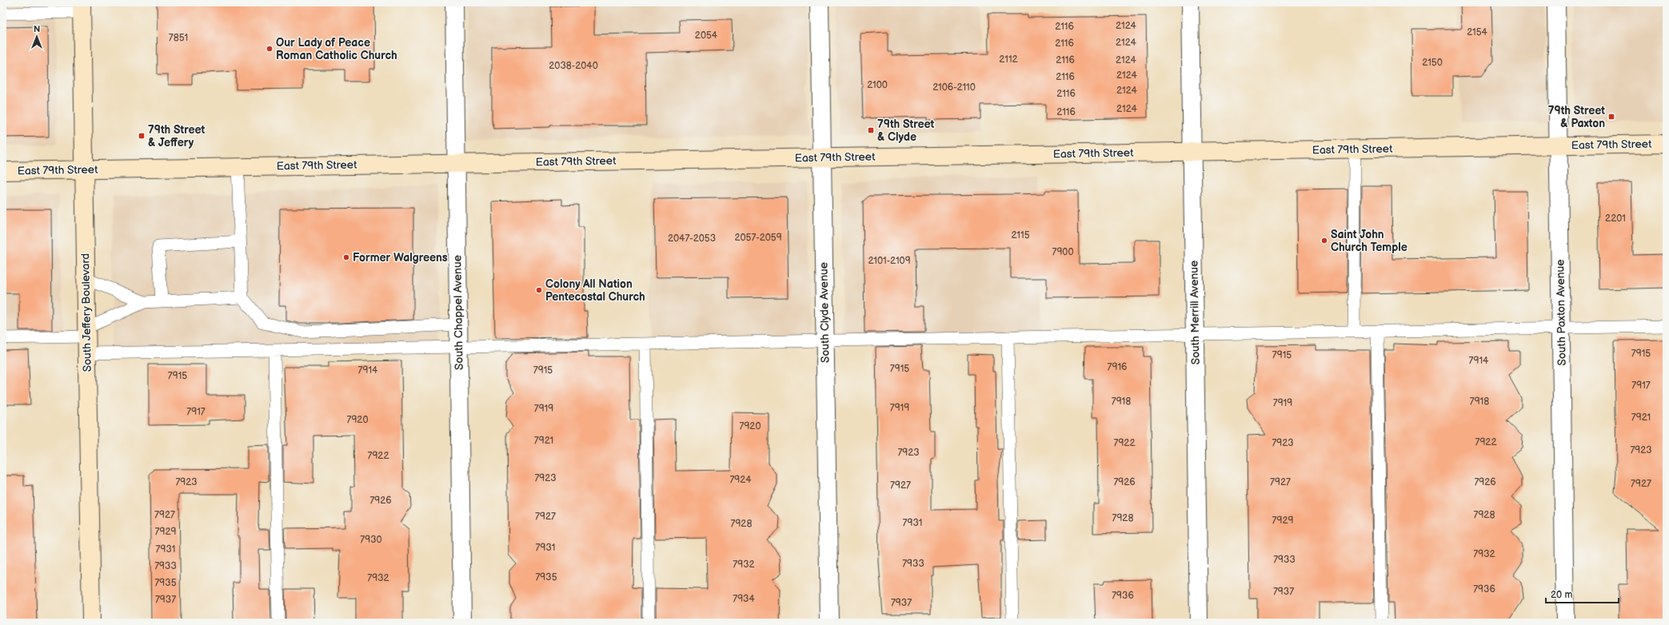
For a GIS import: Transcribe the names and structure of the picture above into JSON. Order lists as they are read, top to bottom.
{
  "streets": {
    "main road": ["East 79th Street", "South Jeffery Boulevard"],
    "street": [
      "South Chappel Avenue",
      "South Clyde Avenue",
      "South Merrill Avenue",
      "South Paxton Avenue"
    ]
  },
  "crossings": [
    ["East 79th Street", "South Jeffery Boulevard"],
    ["East 79th Street", "South Chappel Avenue"],
    ["East 79th Street", "South Clyde Avenue"],
    ["East 79th Street", "South Merrill Avenue"],
    ["East 79th Street", "South Paxton Avenue"]
  ],
  "places": {
    "other": [
      "Our Lady of Peace Roman Catholic Church",
      "Saint John Church Temple",
      "Former Walgreens",
      "Colony All Nation Pentecostal Church"
    ],
    "transit": ["79th Street & Paxton", "79th Street & Clyde", "79th Street & Jeffery"]
  },
  "house_numbers": [
    "2124",
    "2116",
    "2154",
    "2054",
    "7851",
    "2124",
    "2116",
    "2112",
    "2116",
    "2124",
    "2150",
    "2038-2040",
    "2124",
    "2116",
    "2100",
    "2106-2110",
    "2124",
    "2116",
    "2124",
    "2116",
    "2201",
    "2115",
    "2057-2059",
    "2047-2053",
    "7900",
    "2101-2109",
    "7915",
    "7915",
    "7914",
    "7916",
    "7915",
    "7914",
    "7915",
    "7915",
    "7917",
    "7918",
    "7918",
    "7919",
    "7919",
    "7919",
    "7917",
    "7921",
    "7920",
    "7920",
    "7921",
    "7922",
    "7922",
    "7923",
    "7923",
    "7923",
    "7922",
    "7923",
    "7924",
    "7923",
    "7926",
    "7927",
    "7926",
    "7927",
    "7927",
    "7926",
    "7927",
    "7928",
    "7927",
    "7928",
    "7929",
    "7931",
    "7928",
    "7929",
    "7930",
    "7931",
    "7931",
    "7932",
    "7933",
    "7933",
    "7932",
    "7933",
    "7935",
    "7932",
    "7935",
    "7936",
    "7937",
    "7936",
    "7934",
    "7937",
    "7937"
  ],
  "scale_bar": "20 m",
  "north": "top"
}
